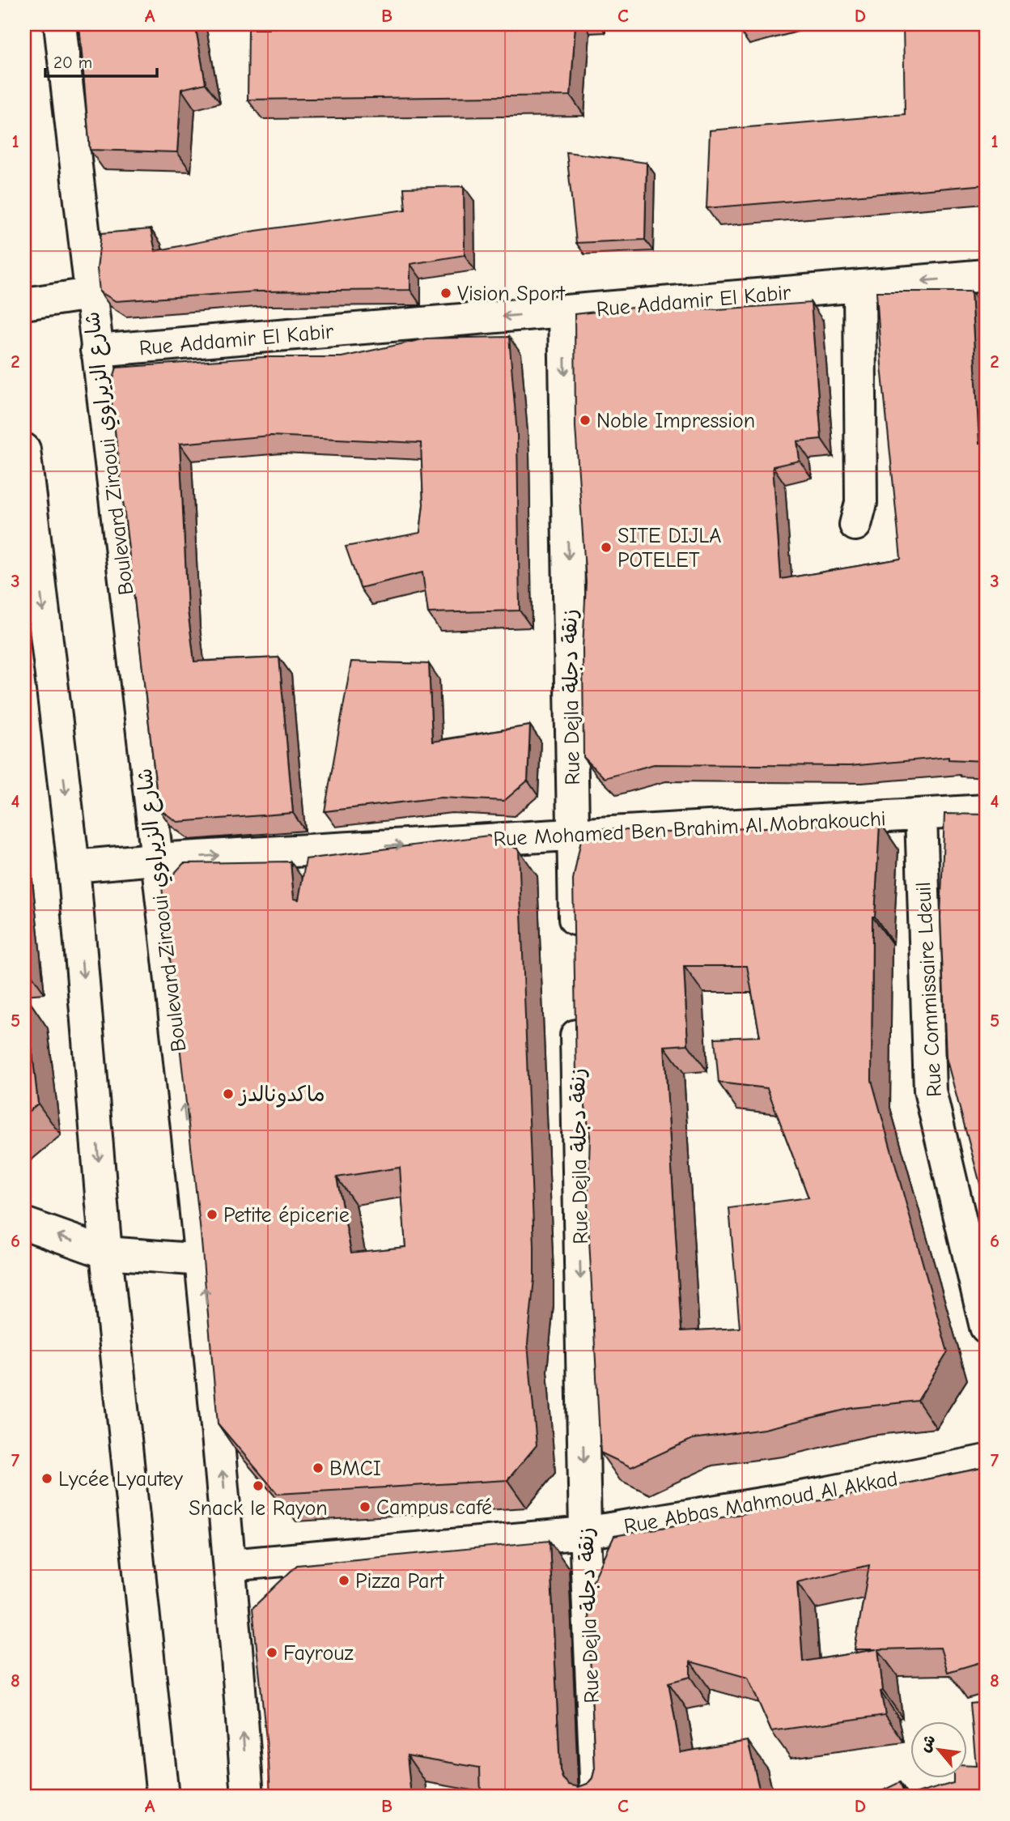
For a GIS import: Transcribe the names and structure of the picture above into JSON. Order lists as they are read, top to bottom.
{
  "streets": {
    "street": [
      "Rue Addamir El Kabir",
      "Boulevard Ziraoui شارع الزيراوي",
      "Rue Dejla زنقة دجلة",
      "Rue Mohamed Ben Brahim Al Mobrakouchi",
      "Rue Commissaire Ldeuil",
      "Rue Abbas Mahmoud Al Akkad"
    ]
  },
  "crossings": [
    ["Rue Addamir El Kabir", "Boulevard Ziraoui شارع الزيراوي"],
    ["Rue Addamir El Kabir", "Rue Dejla زنقة دجلة"],
    ["Boulevard Ziraoui شارع الزيراوي", "Rue Mohamed Ben Brahim Al Mobrakouchi"],
    ["Boulevard Ziraoui شارع الزيراوي", "Rue Abbas Mahmoud Al Akkad"],
    ["Rue Dejla زنقة دجلة", "Rue Mohamed Ben Brahim Al Mobrakouchi"],
    ["Rue Dejla زنقة دجلة", "Rue Abbas Mahmoud Al Akkad"],
    ["Rue Mohamed Ben Brahim Al Mobrakouchi", "Rue Commissaire Ldeuil"]
  ],
  "one_way": ["Rue Addamir El Kabir", "Rue Dejla زنقة دجلة", "Rue Mohamed Ben Brahim Al Mobrakouchi"],
  "places": [
    "Vision Sport",
    "Noble Impression",
    "SITE DIJLA POTELET",
    "ماكدونالدز",
    "Petite épicerie",
    "BMCI",
    "Lycée Lyautey",
    "Snack le Rayon",
    "Campus café",
    "Pizza Part",
    "Fayrouz"
  ],
  "scale_bar": "20 m",
  "north": "top left",
  "grid": {
    "columns": [
      "A",
      "B",
      "C",
      "D"
    ],
    "rows": [
      "1",
      "2",
      "3",
      "4",
      "5",
      "6",
      "7",
      "8"
    ]
  }
}
